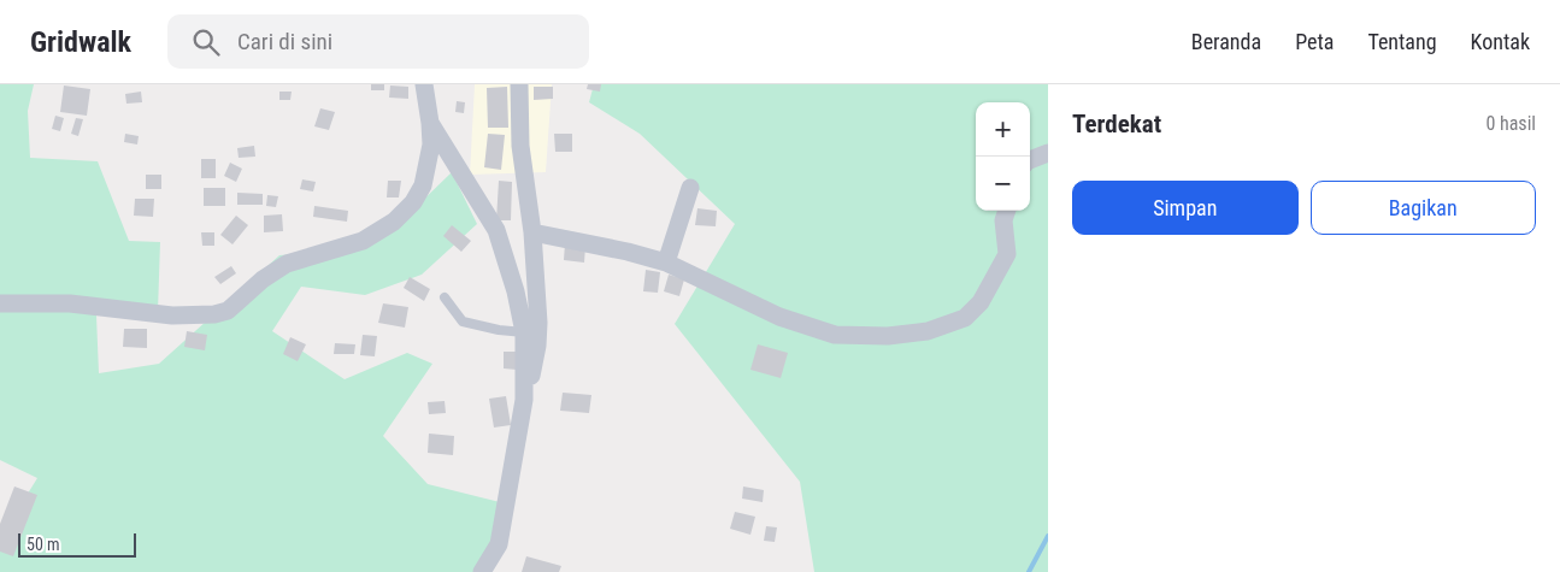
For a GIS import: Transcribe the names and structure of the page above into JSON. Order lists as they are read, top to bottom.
{
  "scale_bar": "50 m",
  "page": {
    "header": "Gridwalk",
    "search": "Cari di sini",
    "nav": [
      "Beranda",
      "Peta",
      "Tentang",
      "Kontak"
    ],
    "heading": ["Terdekat", "0 hasil"],
    "map_buttons": ["+", "−"],
    "buttons": ["Simpan", "Bagikan"],
    "scale": "50 m"
  }
}
